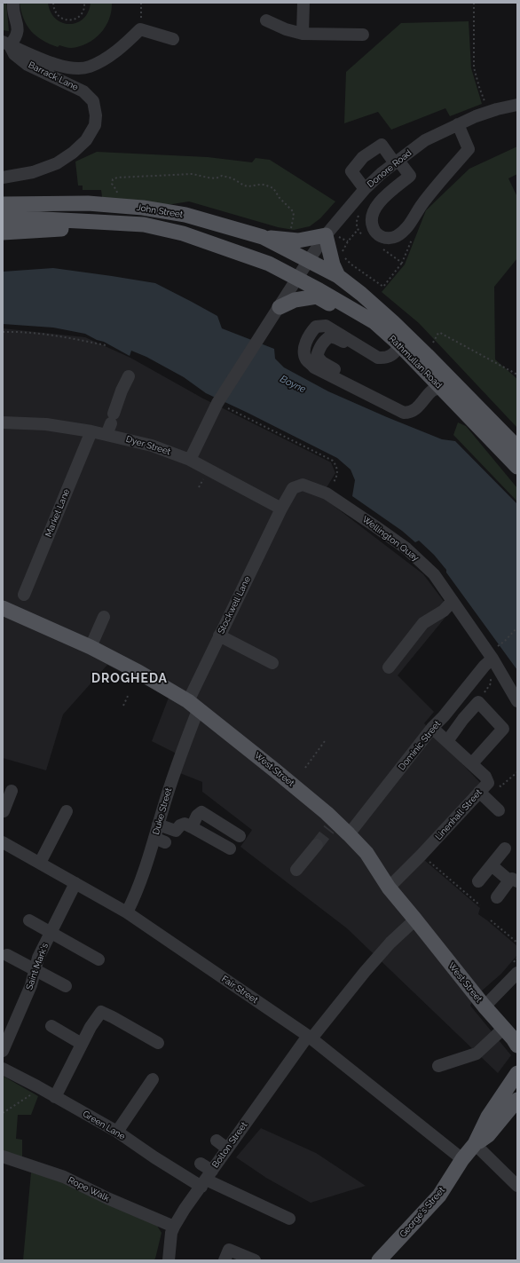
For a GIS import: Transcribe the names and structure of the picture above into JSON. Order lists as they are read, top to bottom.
{
  "streets": {
    "main road": [
      "John Street",
      "Rathmullan Road",
      "West Street",
      "George's Street"
    ],
    "street": [
      "Barrack Lane",
      "Donore Road",
      "Dyer Street",
      "Market Lane",
      "Wellington Quay",
      "Stockwell Lane",
      "Dominic Street",
      "Duke Street",
      "Linenhall Street",
      "Saint Mark's",
      "Fair Street",
      "Green Lane",
      "Bolton Street",
      "Rope Walk"
    ]
  },
  "crossings": [
    ["Donore Road", "John Street"],
    ["Donore Road", "Rathmullan Road"],
    ["Donore Road", "Dyer Street"],
    ["John Street", "Rathmullan Road"],
    ["Dyer Street", "Market Lane"],
    ["Dyer Street", "Wellington Quay"],
    ["Dyer Street", "Stockwell Lane"],
    ["Wellington Quay", "Stockwell Lane"],
    ["Wellington Quay", "Dominic Street"],
    ["Stockwell Lane", "West Street"],
    ["Stockwell Lane", "Duke Street"],
    ["Dominic Street", "West Street"],
    ["Dominic Street", "Linenhall Street"],
    ["West Street", "Duke Street"],
    ["West Street", "Linenhall Street"],
    ["West Street", "Bolton Street"],
    ["Duke Street", "Fair Street"],
    ["Saint Mark's", "Fair Street"],
    ["Fair Street", "Bolton Street"],
    ["Fair Street", "George's Street"],
    ["Green Lane", "Bolton Street"],
    ["Bolton Street", "Rope Walk"]
  ],
  "districts": ["DROGHEDA"],
  "water": ["Boyne"]
}
